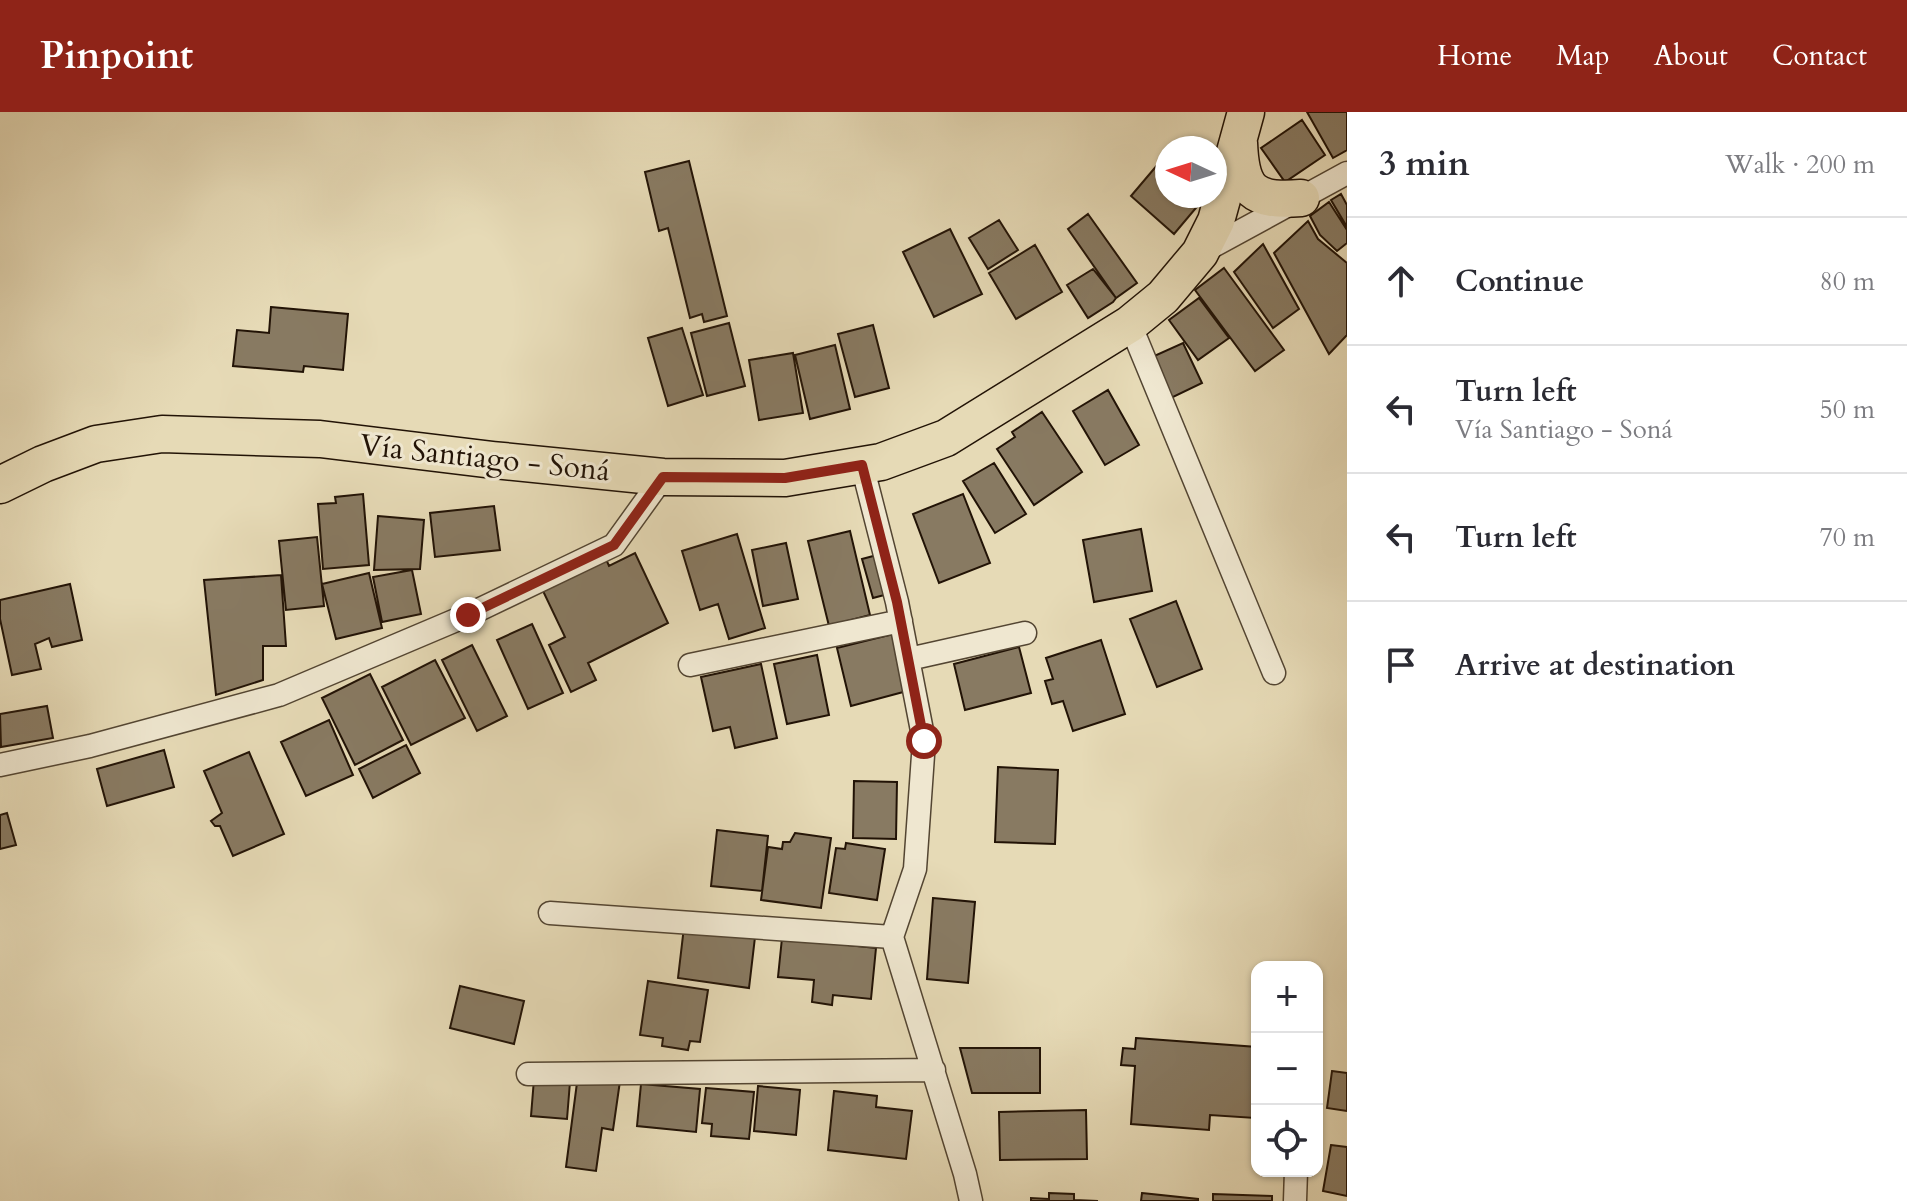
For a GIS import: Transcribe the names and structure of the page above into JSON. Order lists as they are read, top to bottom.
{
  "streets": {
    "main road": ["Vía Santiago - Soná"]
  },
  "north": "left",
  "page": {
    "header": "Pinpoint",
    "nav": [
      "Home",
      "Map",
      "About",
      "Contact"
    ],
    "heading": ["3 min", "Walk · 200 m"],
    "list": [
      ["Continue", "80 m"],
      ["Turn left", "Vía Santiago - Soná", "50 m"],
      ["Turn left", "70 m"],
      "Arrive at destination"
    ],
    "map_buttons": ["+", "−"]
  }
}
